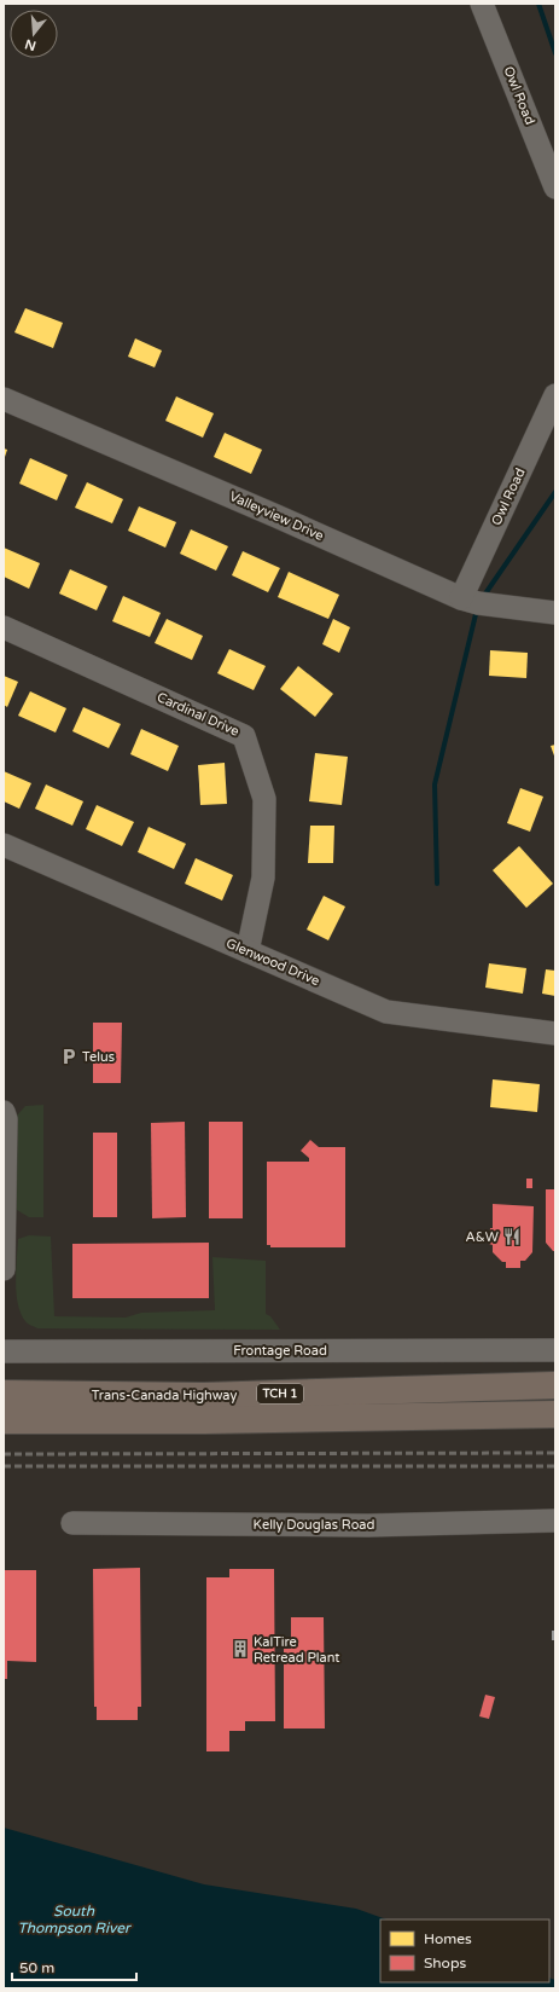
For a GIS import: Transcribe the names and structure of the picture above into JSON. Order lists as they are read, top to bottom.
{
  "streets": {
    "highway": ["TCH 1", "Trans-Canada Highway"],
    "street": [
      "Owl Road",
      "Valleyview Drive",
      "Cardinal Drive",
      "Glenwood Drive",
      "Frontage Road",
      "Kelly Douglas Road"
    ]
  },
  "crossings": [
    ["Owl Road", "Valleyview Drive"],
    ["Cardinal Drive", "Glenwood Drive"]
  ],
  "water": ["South Thompson River"],
  "places": {
    "parking": ["Telus"],
    "restaurant": ["A&W"],
    "building": ["KalTire Retread Plant"]
  },
  "legend": ["Homes", "Shops"],
  "scale_bar": "50 m",
  "north": "bottom"
}
